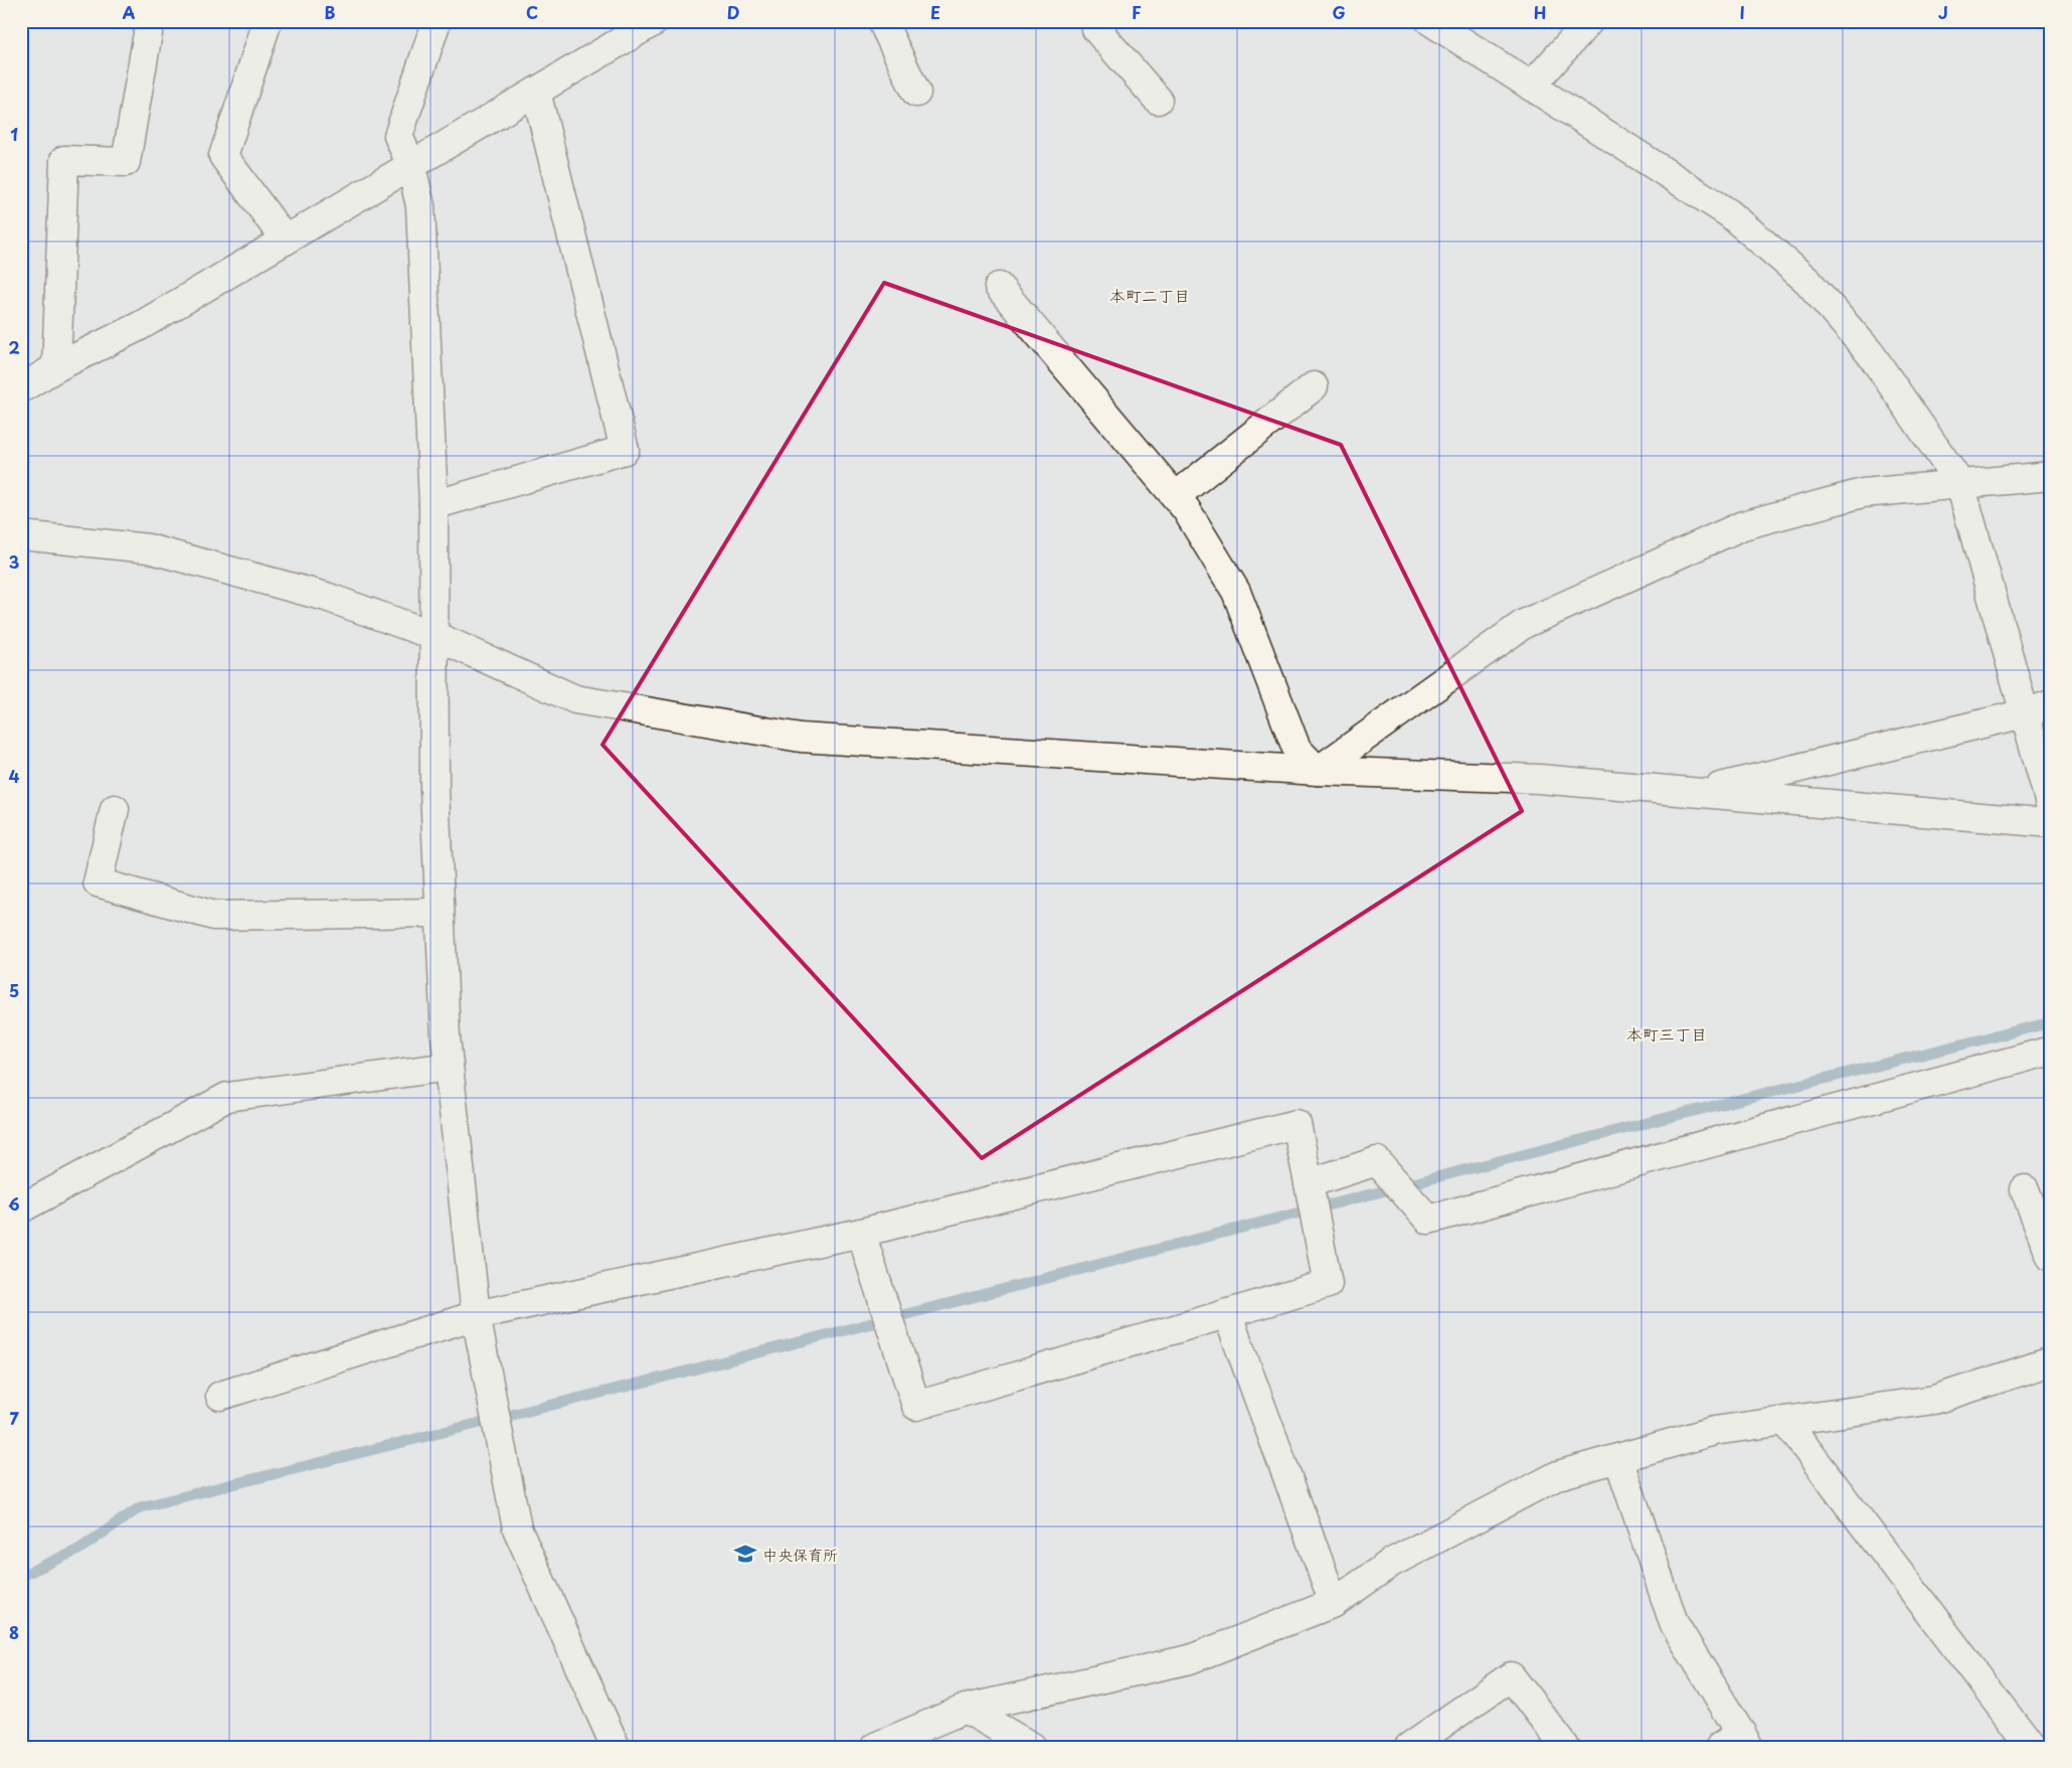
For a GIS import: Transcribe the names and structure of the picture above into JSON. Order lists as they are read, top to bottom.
{
  "districts": ["本町二丁目", "本町三丁目"],
  "places": {
    "school or university": ["中央保育所"]
  },
  "grid": {
    "columns": [
      "A",
      "B",
      "C",
      "D",
      "E",
      "F",
      "G",
      "H",
      "I",
      "J"
    ],
    "rows": [
      "1",
      "2",
      "3",
      "4",
      "5",
      "6",
      "7",
      "8"
    ]
  }
}
